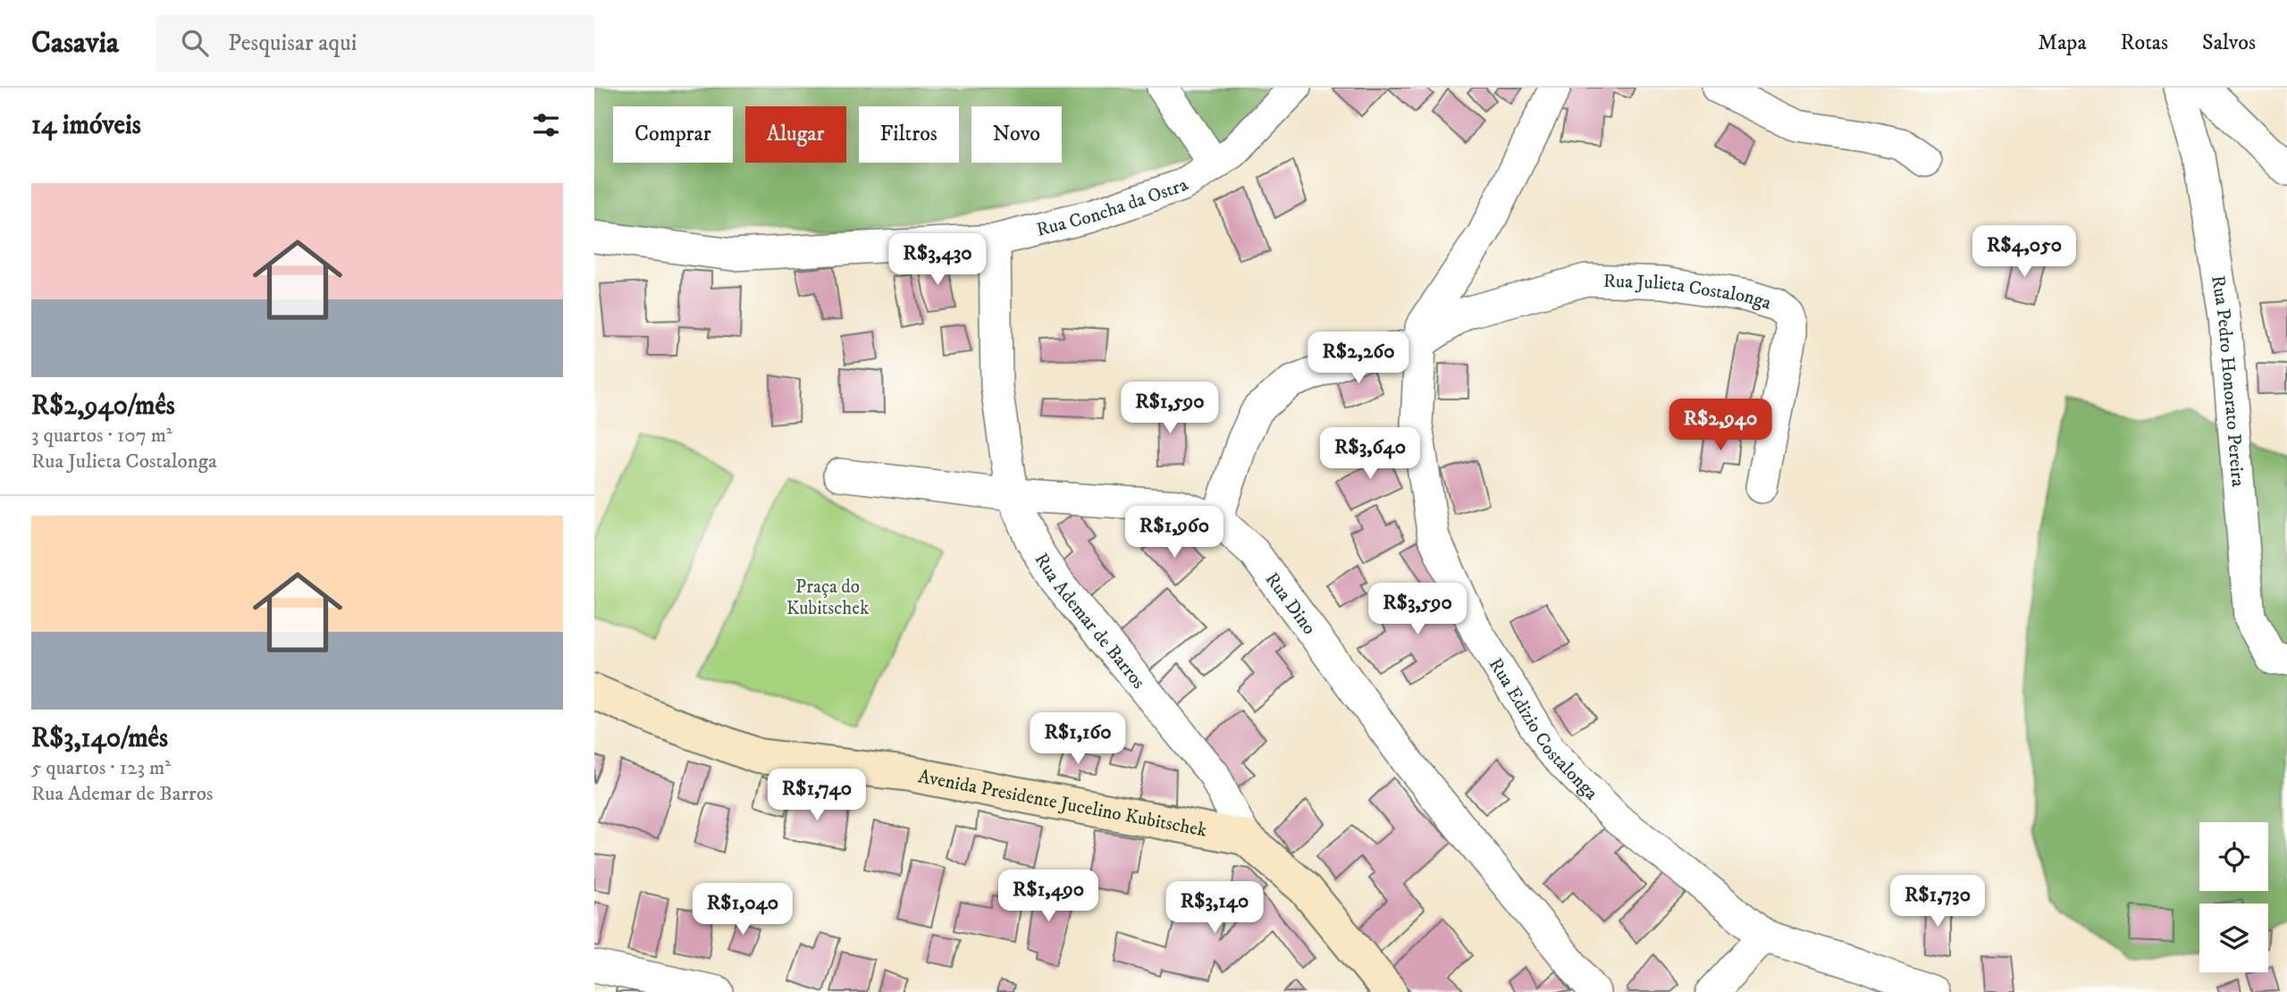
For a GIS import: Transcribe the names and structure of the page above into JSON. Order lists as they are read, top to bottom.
{
  "streets": {
    "street": [
      "Rua Concha da Ostra",
      "Rua Julieta Costalonga",
      "Rua Pedro Honorato Pereira",
      "Rua Dino",
      "Rua Ademar de Barros",
      "Rua Edizio Costalonga",
      "Avenida Presidente Jucelino Kubitschek"
    ]
  },
  "crossings": [
    ["Rua Concha da Ostra", "Rua Ademar de Barros"],
    ["Rua Julieta Costalonga", "Rua Dino"],
    ["Rua Julieta Costalonga", "Rua Edizio Costalonga"],
    ["Rua Dino", "Rua Ademar de Barros"],
    ["Rua Ademar de Barros", "Avenida Presidente Jucelino Kubitschek"]
  ],
  "parks": ["Praça do Kubitschek"],
  "page": {
    "header": "Casavia",
    "search": "Pesquisar aqui",
    "nav": ["Mapa", "Rotas", "Salvos"],
    "heading": "14 imóveis",
    "chip": [
      "Comprar",
      "Alugar",
      "Filtros",
      "Novo"
    ],
    "list": [
      {
        "name": "R$2,940/mês",
        "note": "3 quartos · 107 m² · Rua Julieta Costalonga"
      },
      {
        "name": "R$3,140/mês",
        "note": "5 quartos · 123 m² · Rua Ademar de Barros"
      }
    ],
    "price": [
      "R$4,050",
      "R$3,430",
      "R$2,260",
      "R$1,590",
      "R$2,940",
      "R$3,640",
      "R$1,960",
      "R$3,590",
      "R$1,160",
      "R$1,740",
      "R$1,490",
      "R$1,730",
      "R$3,140",
      "R$1,040"
    ]
  }
}
